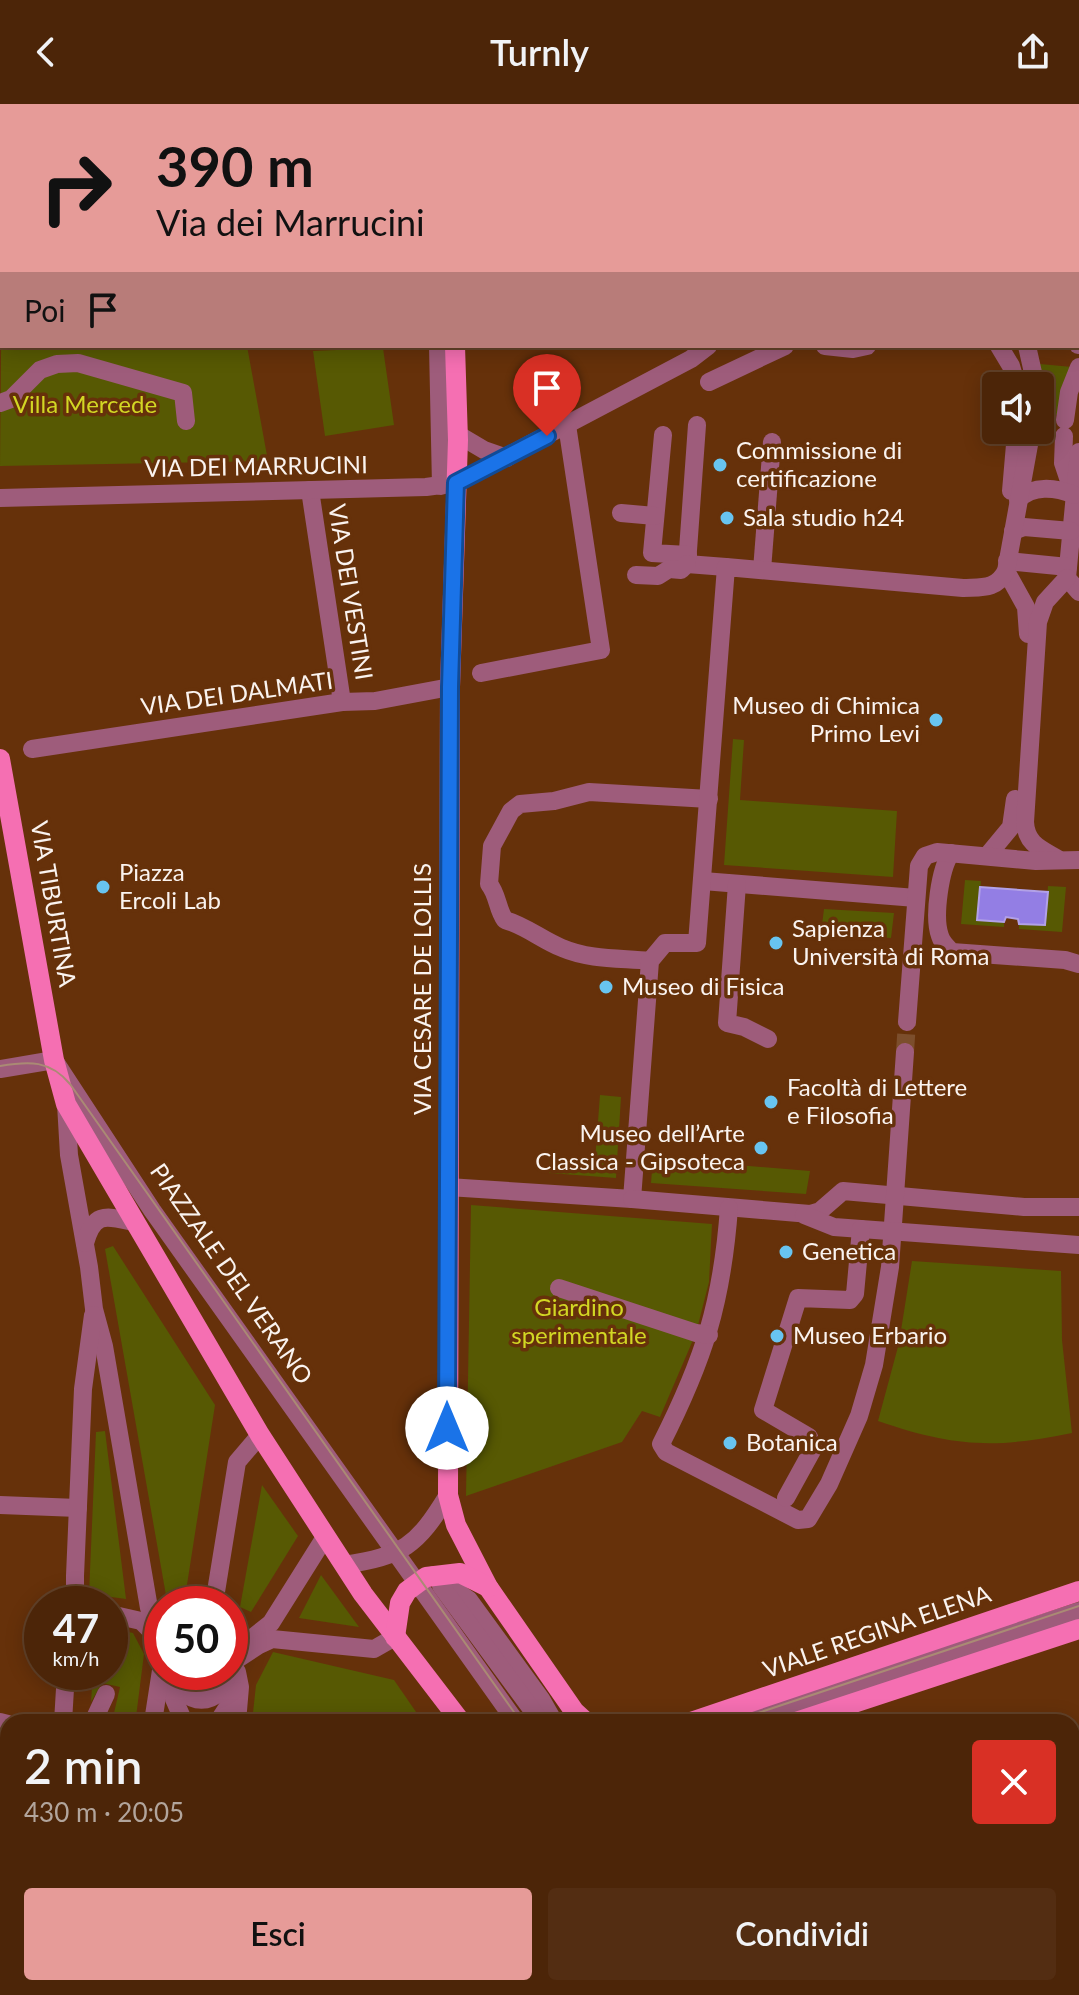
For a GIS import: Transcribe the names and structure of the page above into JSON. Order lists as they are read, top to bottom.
{
  "streets": {
    "main road": [
      "VIA TIBURTINA",
      "VIA CESARE DE LOLLIS",
      "PIAZZALE DEL VERANO",
      "VIALE REGINA ELENA"
    ],
    "street": ["VIA DEI MARRUCINI", "VIA DEI VESTINI", "VIA DEI DALMATI"]
  },
  "crossings": [
    ["VIA DEI MARRUCINI", "VIA DEI VESTINI"],
    ["VIA DEI MARRUCINI", "VIA CESARE DE LOLLIS"],
    ["VIA DEI VESTINI", "VIA DEI DALMATI"],
    ["VIA DEI DALMATI", "VIA CESARE DE LOLLIS"],
    ["VIA TIBURTINA", "PIAZZALE DEL VERANO"]
  ],
  "parks": ["Villa Mercede", "Giardino sperimentale"],
  "places": [
    "Commissione di certificazione",
    "Sala studio h24",
    "Museo di Chimica Primo Levi",
    "Piazza Ercoli Lab",
    "Sapienza Università di Roma",
    "Museo di Fisica",
    "Facoltà di Lettere e Filosofia",
    "Museo dell’Arte Classica - Gipsoteca",
    "Genetica",
    "Museo Erbario",
    "Botanica"
  ],
  "page": {
    "header": "Turnly",
    "turn": ["390 m", "Via dei Marrucini"],
    "then": "Poi",
    "speed": "47 km/h",
    "limit": "50",
    "heading": ["2 min", "430 m · 20:05"],
    "buttons": ["Esci", "Condividi"]
  }
}
